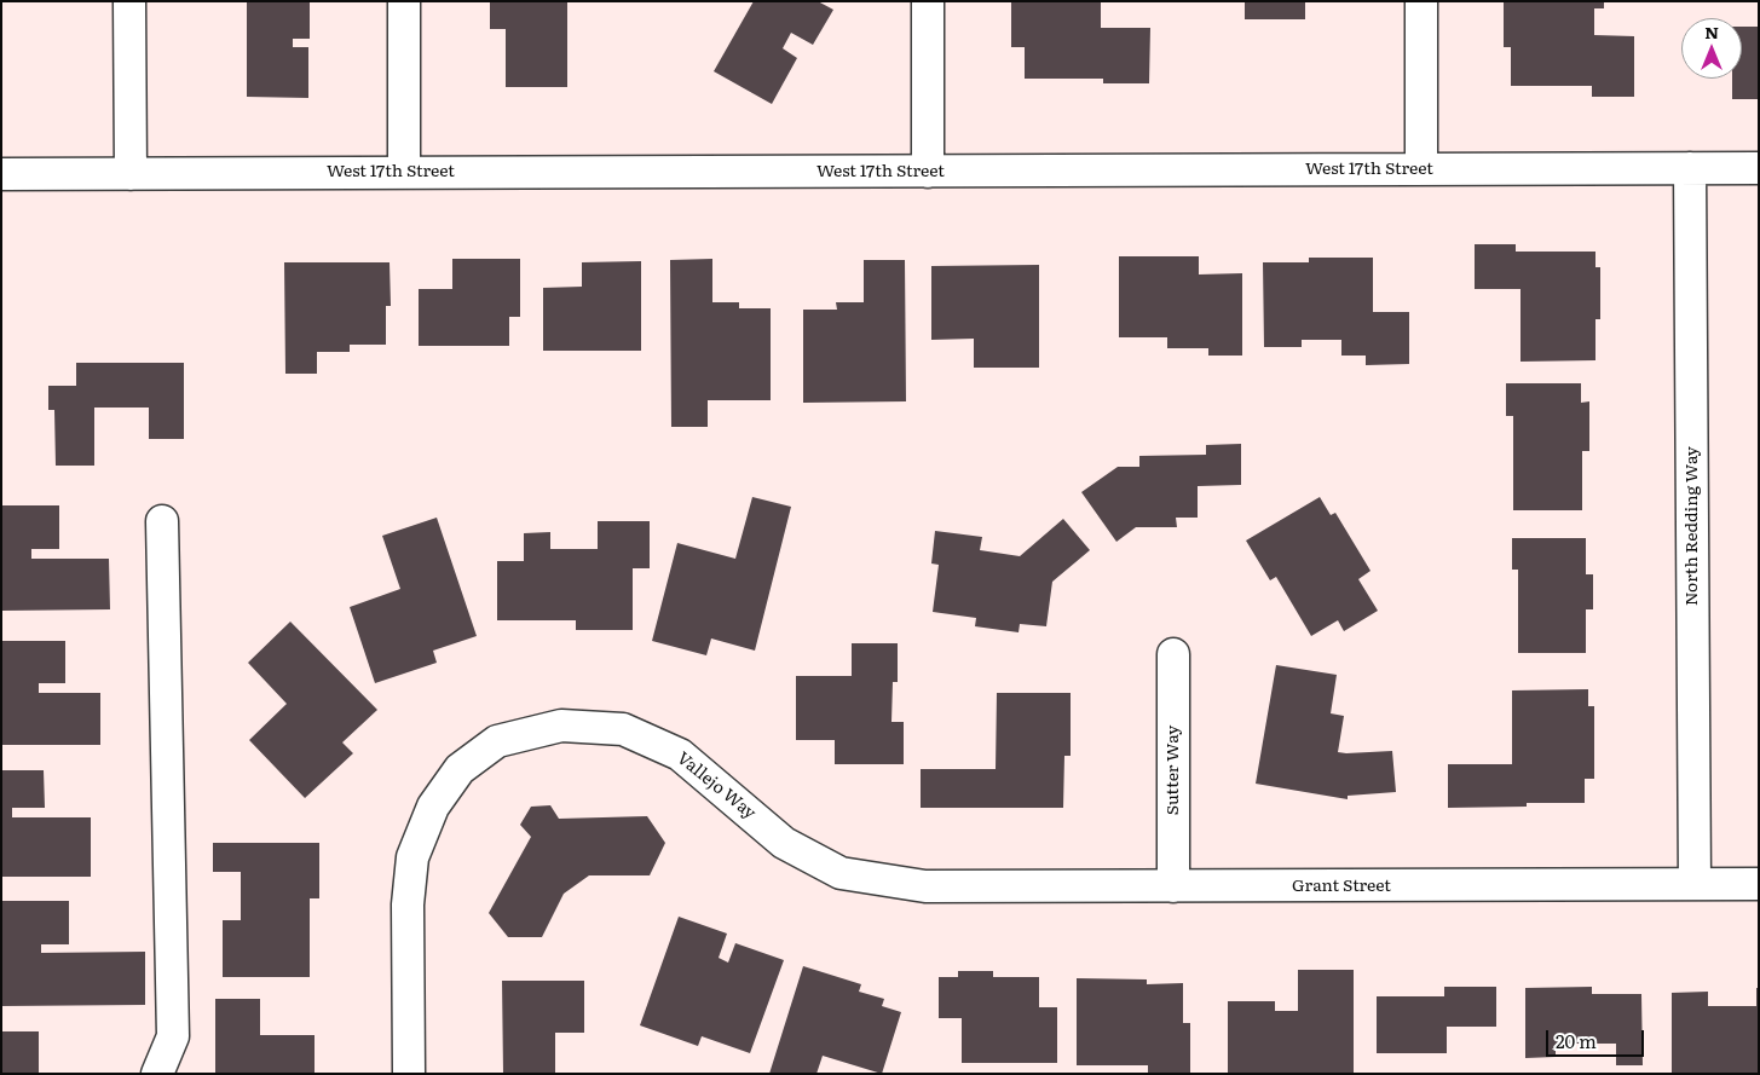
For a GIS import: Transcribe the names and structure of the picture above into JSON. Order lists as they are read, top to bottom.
{
  "streets": {
    "street": [
      "West 17th Street",
      "North Redding Way",
      "Sutter Way",
      "Vallejo Way",
      "Grant Street"
    ]
  },
  "crossings": [
    ["West 17th Street", "North Redding Way"],
    ["North Redding Way", "Grant Street"],
    ["Sutter Way", "Grant Street"],
    ["Vallejo Way", "Grant Street"]
  ],
  "scale_bar": "20 m",
  "north": "top"
}
